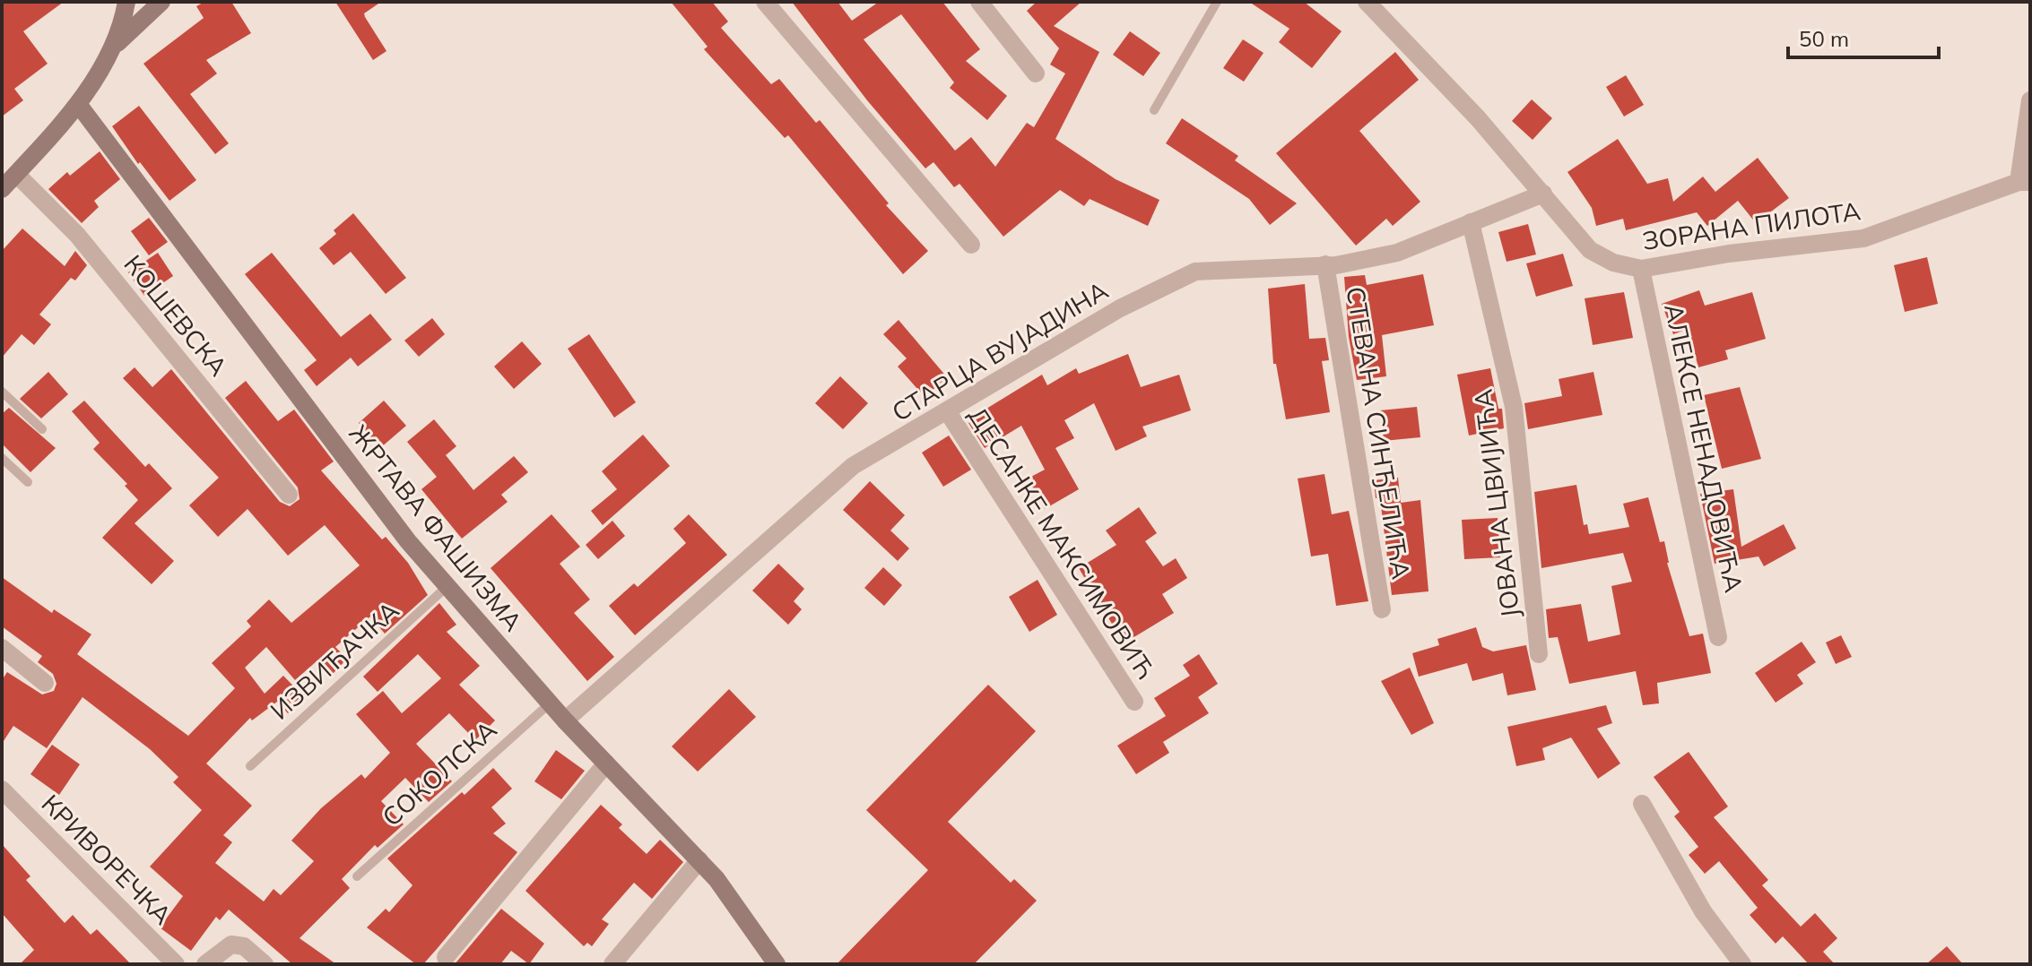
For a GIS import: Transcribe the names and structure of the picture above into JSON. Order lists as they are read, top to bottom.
{
  "streets": {
    "street": [
      "ЗОРАНА ПИЛОТА",
      "КОШЕВСКА",
      "СТАРЦА ВУЈАДИНА",
      "СТЕВАНА СИНЂЕЛИЋА",
      "АЛЕКСЕ НЕНАДОВИЋА",
      "ЈОВАНА ЦВИЈИЋА",
      "ЖРТАВА ФАШИЗМА",
      "ДЕСАНКЕ МАКСИМОВИЋ",
      "КРИВОРЕЧКА"
    ],
    "lane": ["ИЗВИЂАЧКА", "СОКОЛСКА"]
  },
  "crossings": [
    ["ЗОРАНА ПИЛОТА", "СТАРЦА ВУЈАДИНА"],
    ["ЗОРАНА ПИЛОТА", "АЛЕКСЕ НЕНАДОВИЋА"],
    ["СТАРЦА ВУЈАДИНА", "СТЕВАНА СИНЂЕЛИЋА"],
    ["СТАРЦА ВУЈАДИНА", "ЈОВАНА ЦВИЈИЋА"],
    ["СТАРЦА ВУЈАДИНА", "ЖРТАВА ФАШИЗМА"],
    ["СТАРЦА ВУЈАДИНА", "ДЕСАНКЕ МАКСИМОВИЋ"],
    ["ЖРТАВА ФАШИЗМА", "ИЗВИЂАЧКА"],
    ["ЖРТАВА ФАШИЗМА", "СОКОЛСКА"]
  ],
  "scale_bar": "50 m"
}
